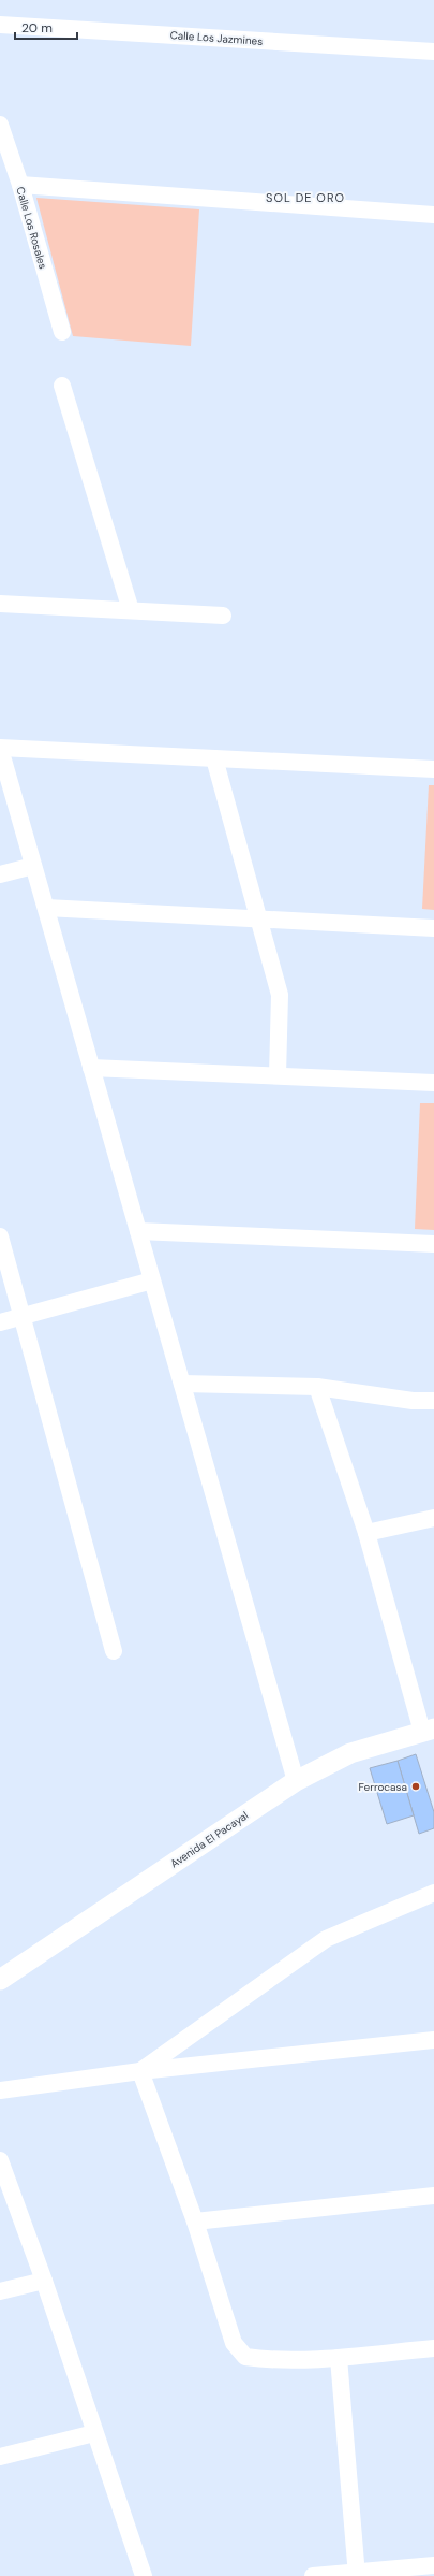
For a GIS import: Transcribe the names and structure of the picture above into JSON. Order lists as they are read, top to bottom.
{
  "streets": {
    "street": ["Calle Los Jazmines", "Calle Los Rosales", "Avenida El Pacayal"]
  },
  "districts": ["SOL DE ORO"],
  "places": ["Ferrocasa"],
  "scale_bar": "20 m"
}
